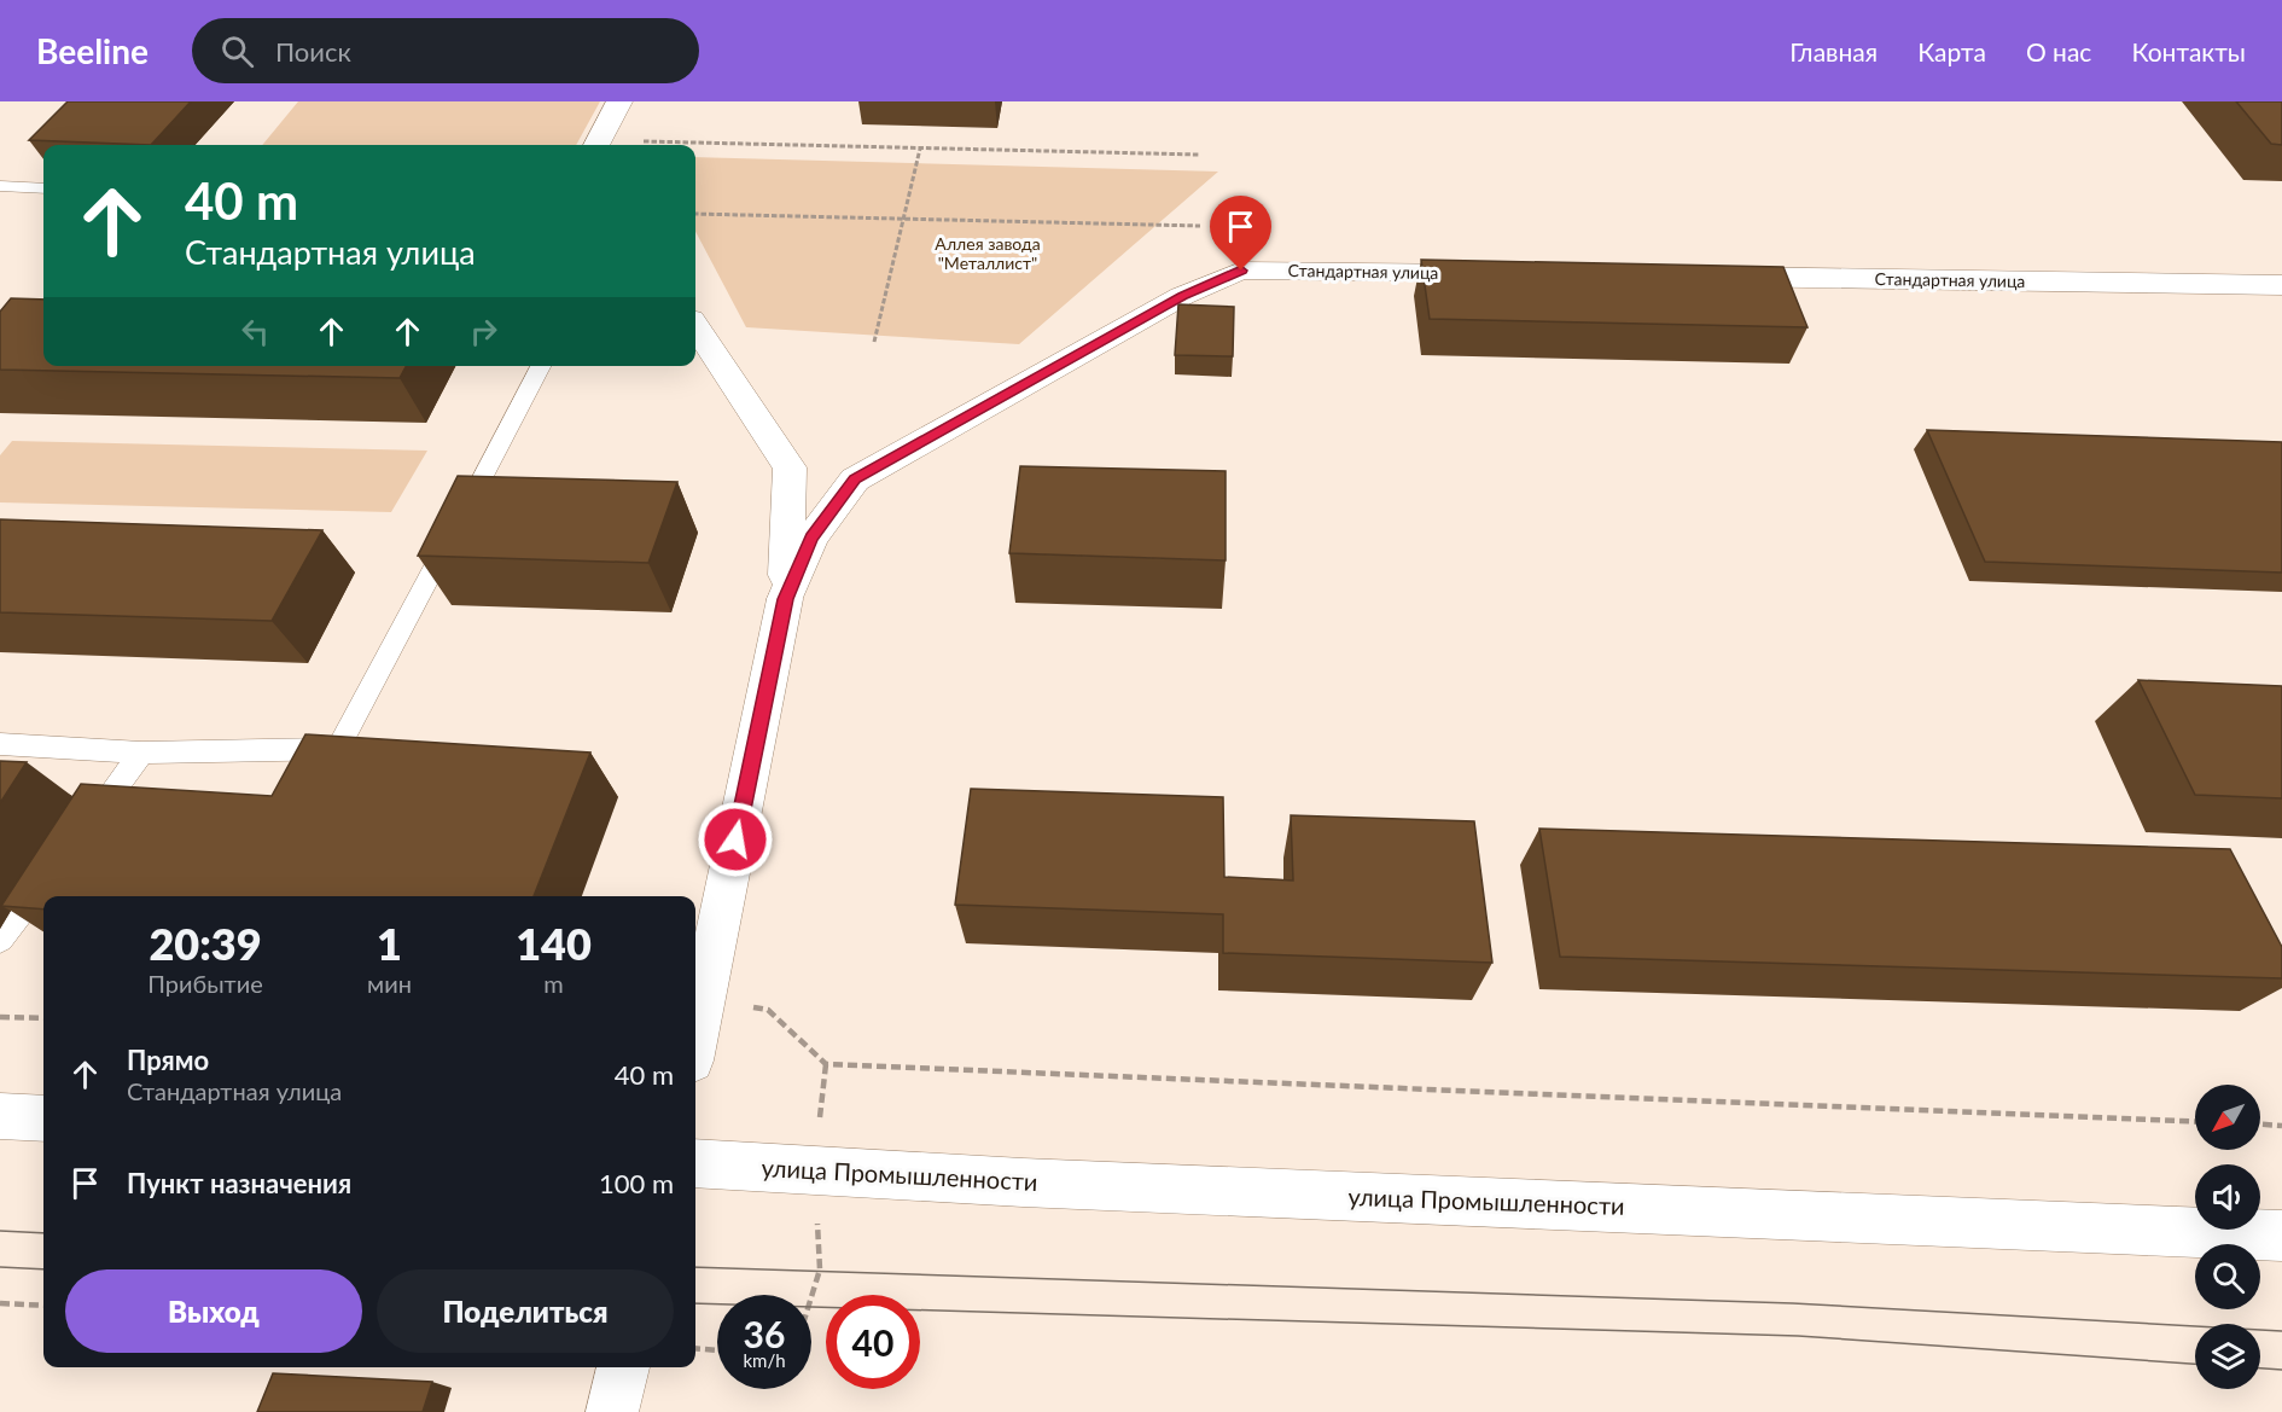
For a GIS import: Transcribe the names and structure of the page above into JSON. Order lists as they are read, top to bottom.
{
  "streets": {
    "street": ["Стандартная улица", "улица Промышленности"]
  },
  "parks": ["Аллея завода \"Металлист\""],
  "north": "bottom left",
  "page": {
    "header": "Beeline",
    "search": "Поиск",
    "nav": [
      "Главная",
      "Карта",
      "О нас",
      "Контакты"
    ],
    "turn": ["40 m", "Стандартная улица"],
    "eta": [
      "20:39",
      "Прибытие",
      "1",
      "мин",
      "140",
      "m"
    ],
    "list": [
      {
        "name": "Прямо",
        "note": "Стандартная улица",
        "value": "40 m"
      },
      {
        "name": "Пункт назначения",
        "value": "100 m"
      }
    ],
    "buttons": ["Выход", "Поделиться"],
    "speed": "36 km/h",
    "limit": "40"
  }
}
